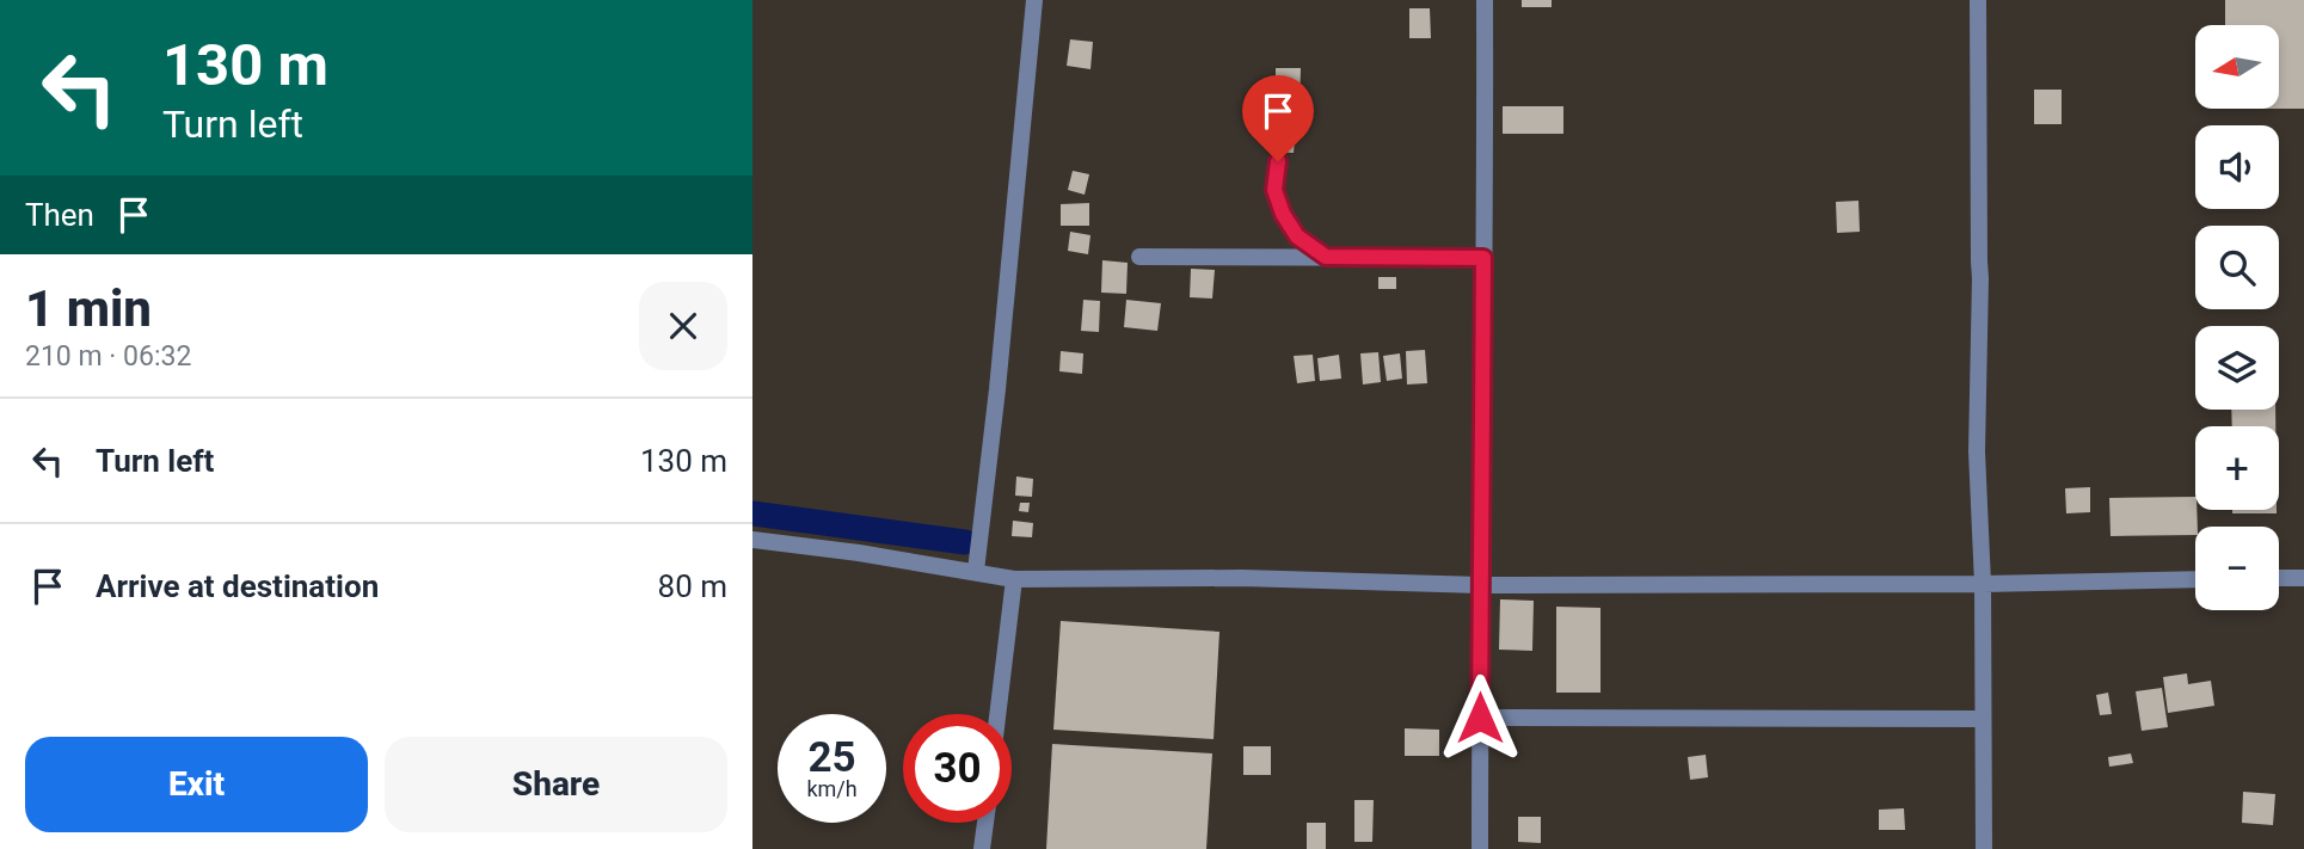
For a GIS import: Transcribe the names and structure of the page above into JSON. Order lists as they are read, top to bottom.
{
  "north": "left",
  "page": {
    "turn": ["130 m", "Turn left"],
    "map_buttons": ["+", "−"],
    "then": "Then",
    "heading": ["1 min", "210 m · 06:32"],
    "list": [
      {
        "name": "Turn left",
        "value": "130 m"
      },
      {
        "name": "Arrive at destination",
        "value": "80 m"
      }
    ],
    "speed": "25 km/h",
    "limit": "30",
    "buttons": ["Exit", "Share"]
  }
}
